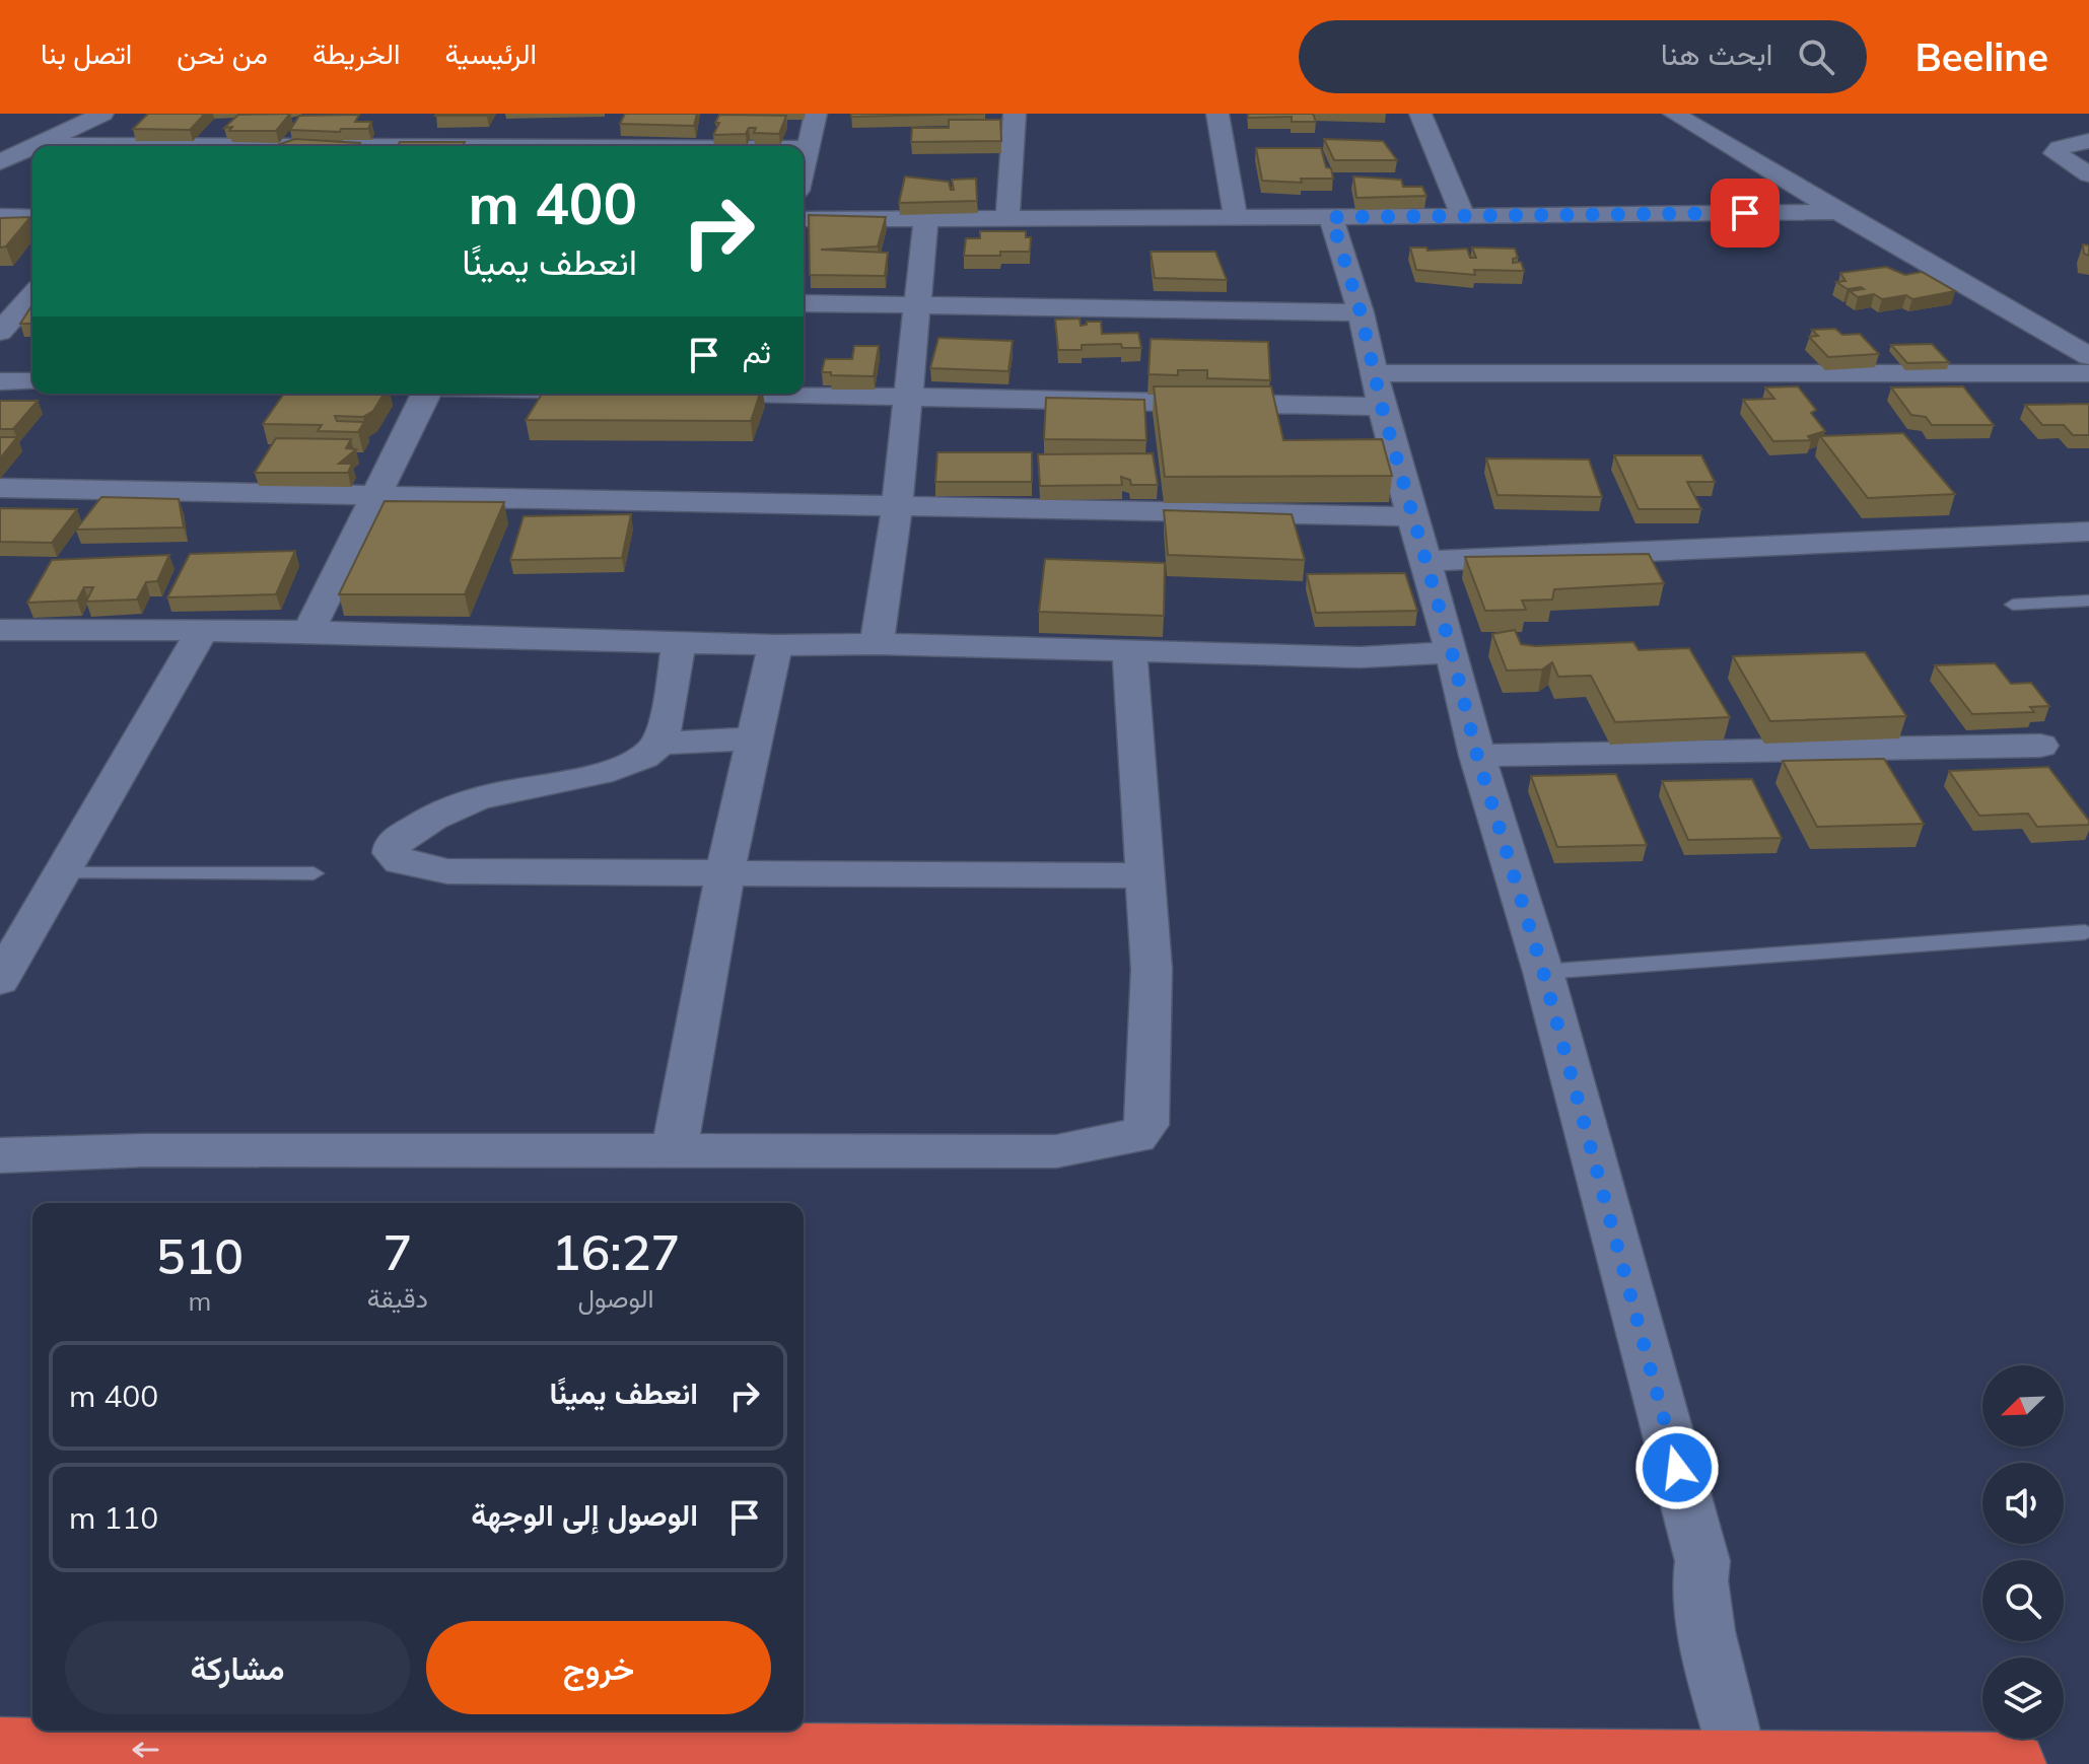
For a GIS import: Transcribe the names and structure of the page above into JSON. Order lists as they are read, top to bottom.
{
  "north": "bottom left",
  "page": {
    "header": "Beeline",
    "search": "ابحث هنا",
    "nav": [
      "الرئيسية",
      "الخريطة",
      "من نحن",
      "اتصل بنا"
    ],
    "turn": ["400 m", "انعطف يمينًا"],
    "then": "ثم",
    "eta": [
      "16:27",
      "الوصول",
      "7",
      "دقيقة",
      "510",
      "m"
    ],
    "list": [
      {
        "name": "انعطف يمينًا",
        "value": "400 m"
      },
      {
        "name": "الوصول إلى الوجهة",
        "value": "110 m"
      }
    ],
    "buttons": ["خروج", "مشاركة"]
  }
}
